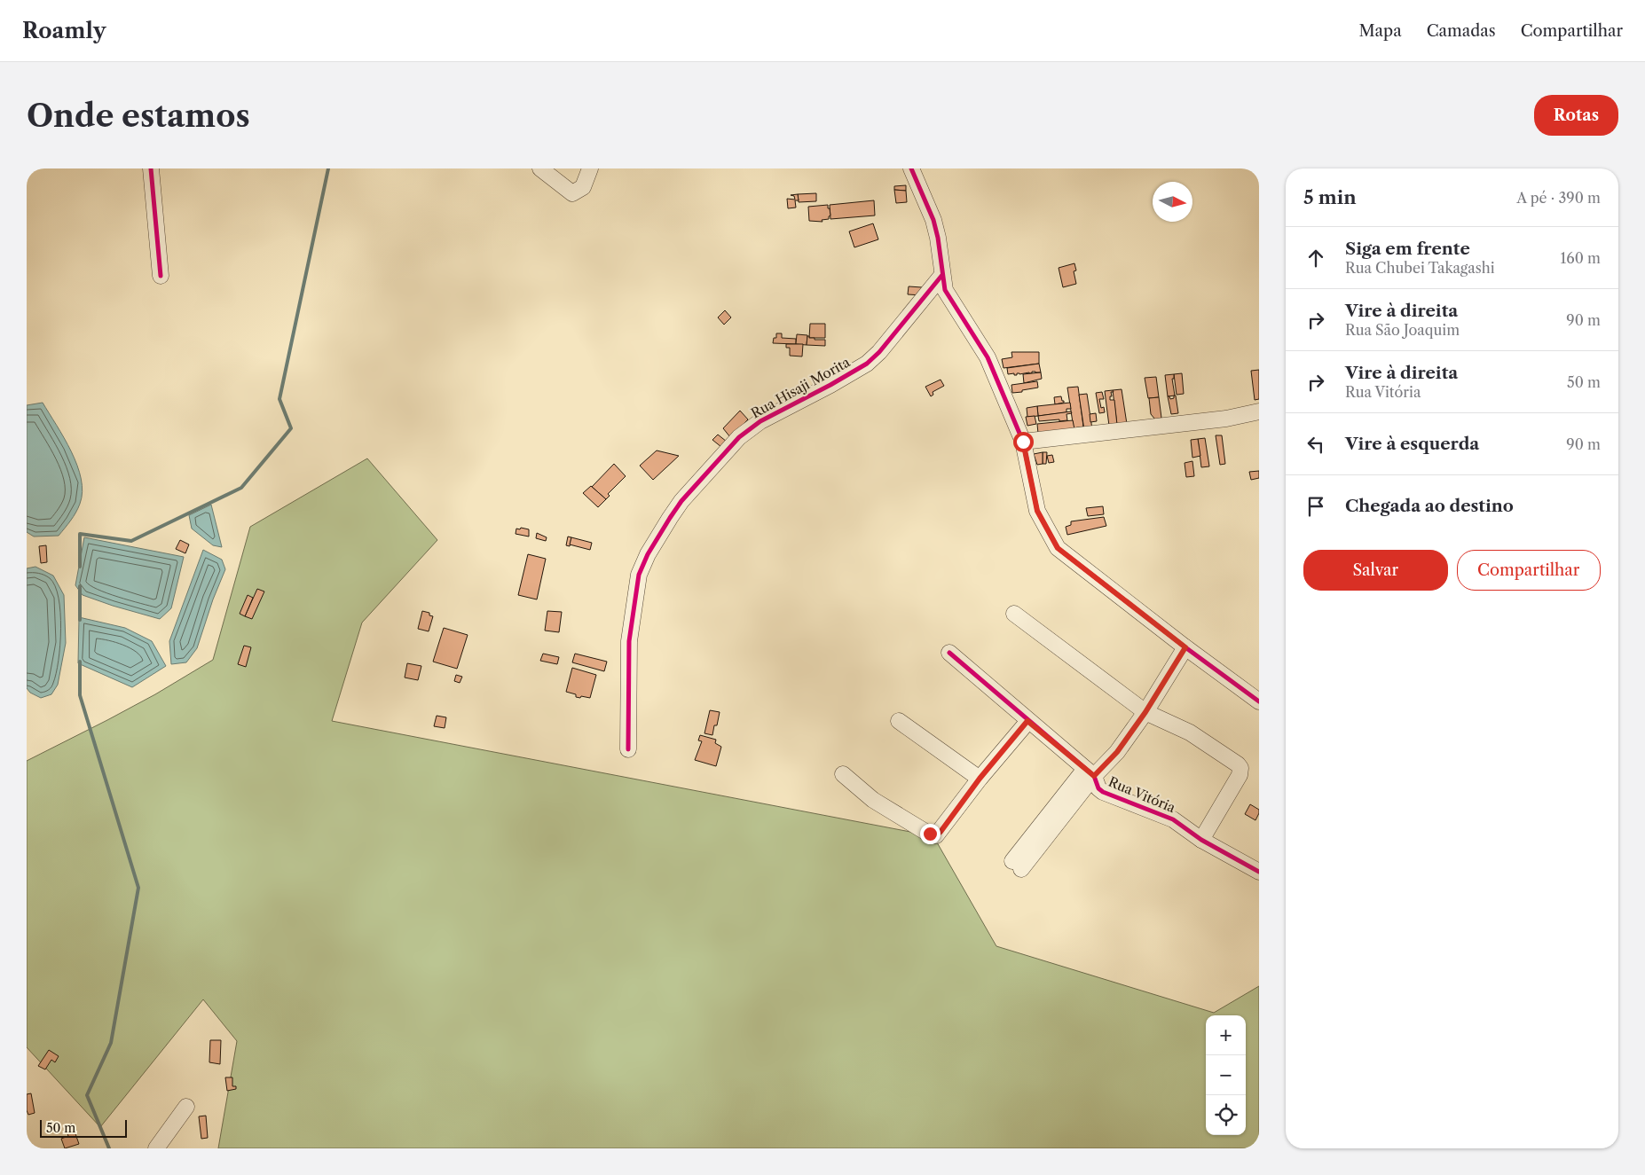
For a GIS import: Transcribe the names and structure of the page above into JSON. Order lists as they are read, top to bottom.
{
  "streets": {
    "street": ["Rua Hisaji Morita", "Rua Vitória"]
  },
  "scale_bar": "50 m",
  "north": "right",
  "page": {
    "header": "Roamly",
    "nav": ["Mapa", "Camadas", "Compartilhar"],
    "buttons": [
      "Rotas",
      ["Salvar", "Compartilhar"]
    ],
    "title": "Onde estamos",
    "heading": ["5 min", "A pé · 390 m"],
    "list": [
      ["Siga em frente", "Rua Chubei Takagashi", "160 m"],
      ["Vire à direita", "Rua São Joaquim", "90 m"],
      ["Vire à direita", "Rua Vitória", "50 m"],
      ["Vire à esquerda", "90 m"],
      "Chegada ao destino"
    ],
    "map_buttons": ["+", "−"],
    "scale": "50 m"
  }
}
